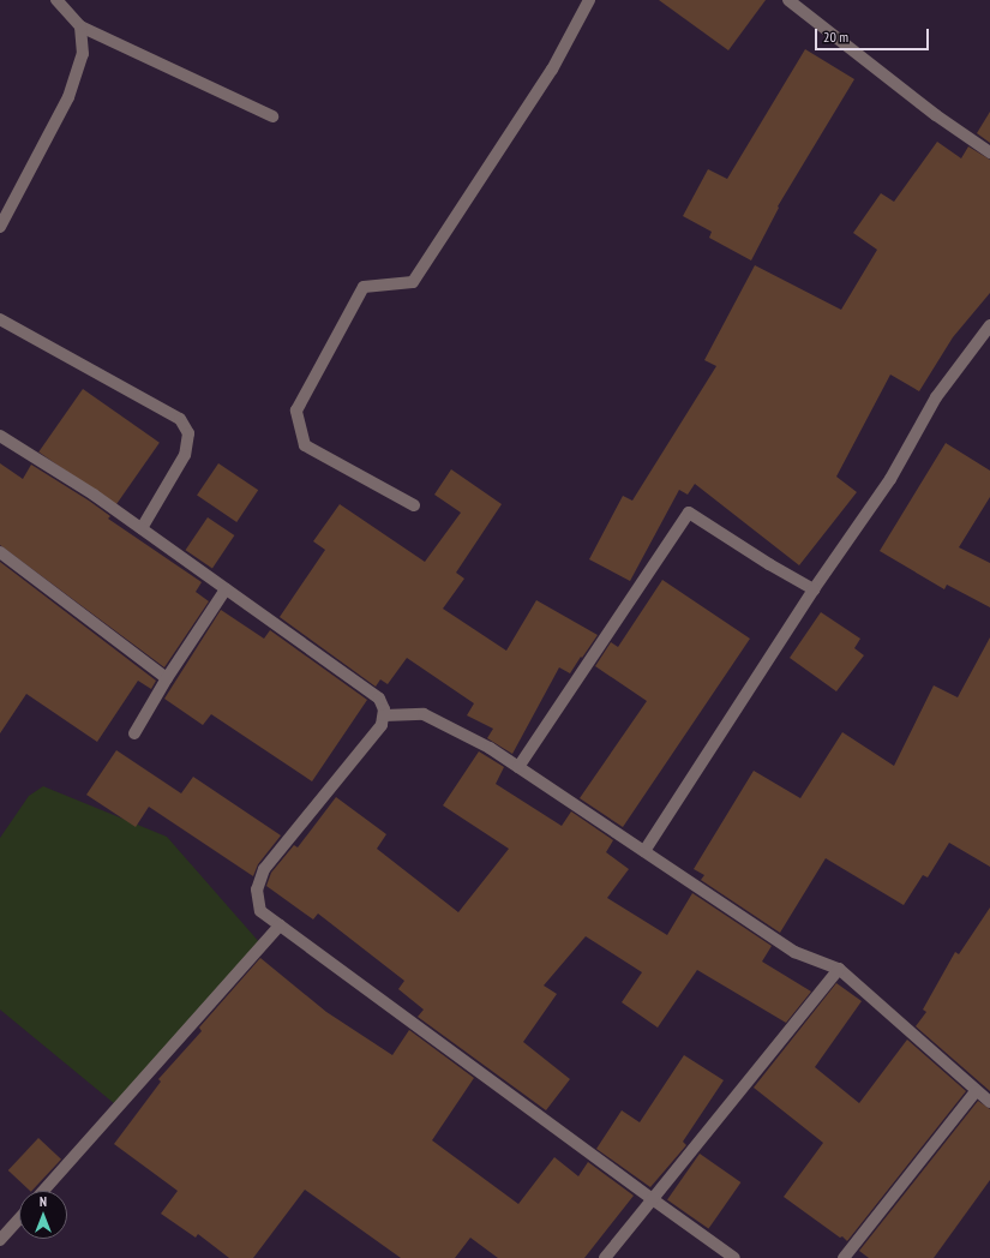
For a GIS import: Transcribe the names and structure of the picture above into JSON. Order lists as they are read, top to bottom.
{
  "scale_bar": "20 m",
  "north": "top"
}
